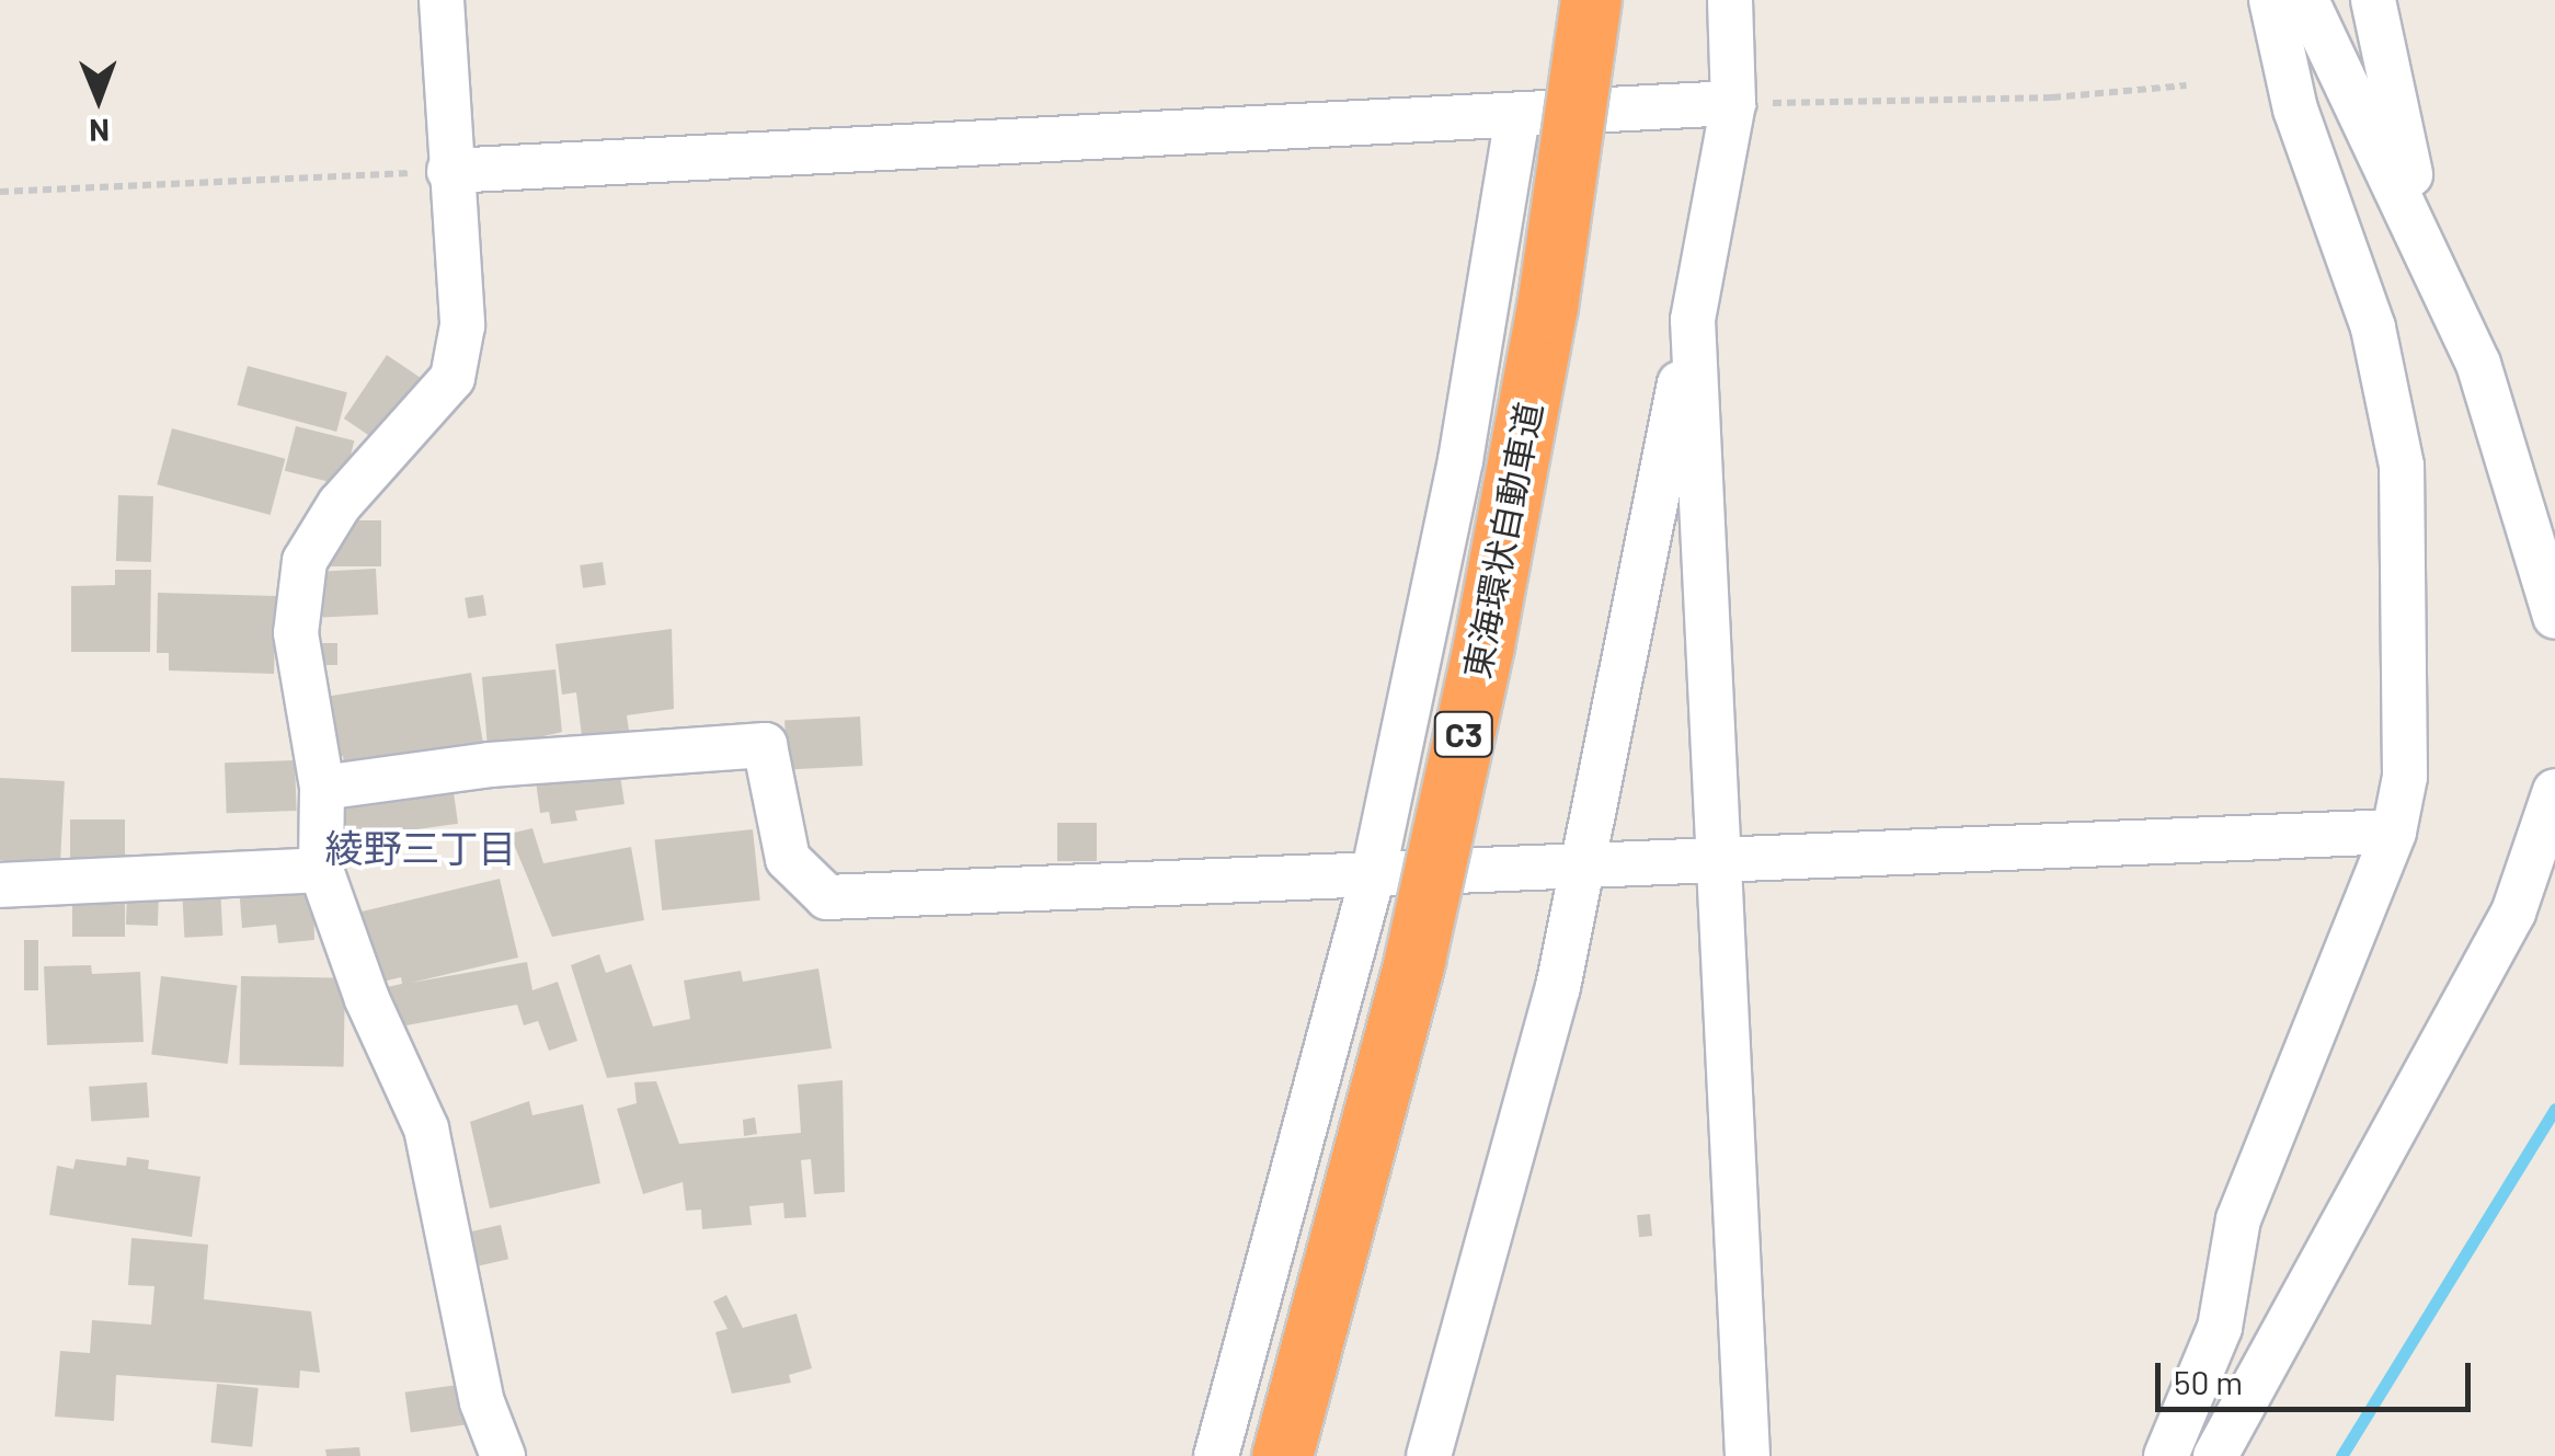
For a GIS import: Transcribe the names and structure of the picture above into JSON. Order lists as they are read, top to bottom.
{
  "streets": {
    "highway": ["東海環状自動車道", "C3"]
  },
  "districts": ["綾野三丁目"],
  "scale_bar": "50 m",
  "north": "bottom"
}
